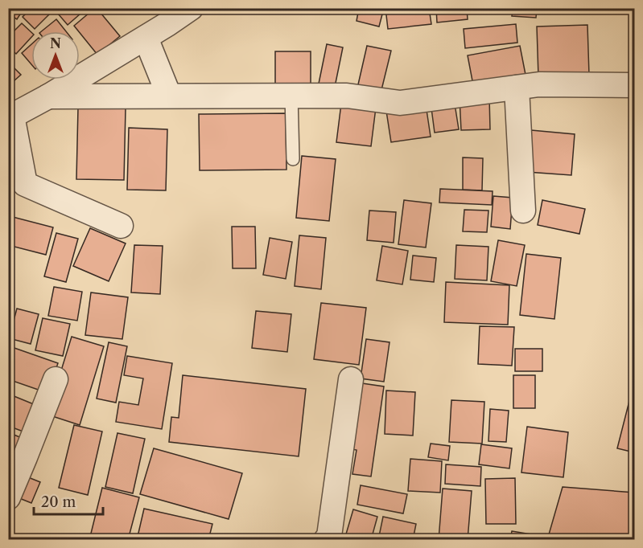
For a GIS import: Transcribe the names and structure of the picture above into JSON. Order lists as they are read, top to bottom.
{
  "scale_bar": "20 m",
  "north": "top"
}
